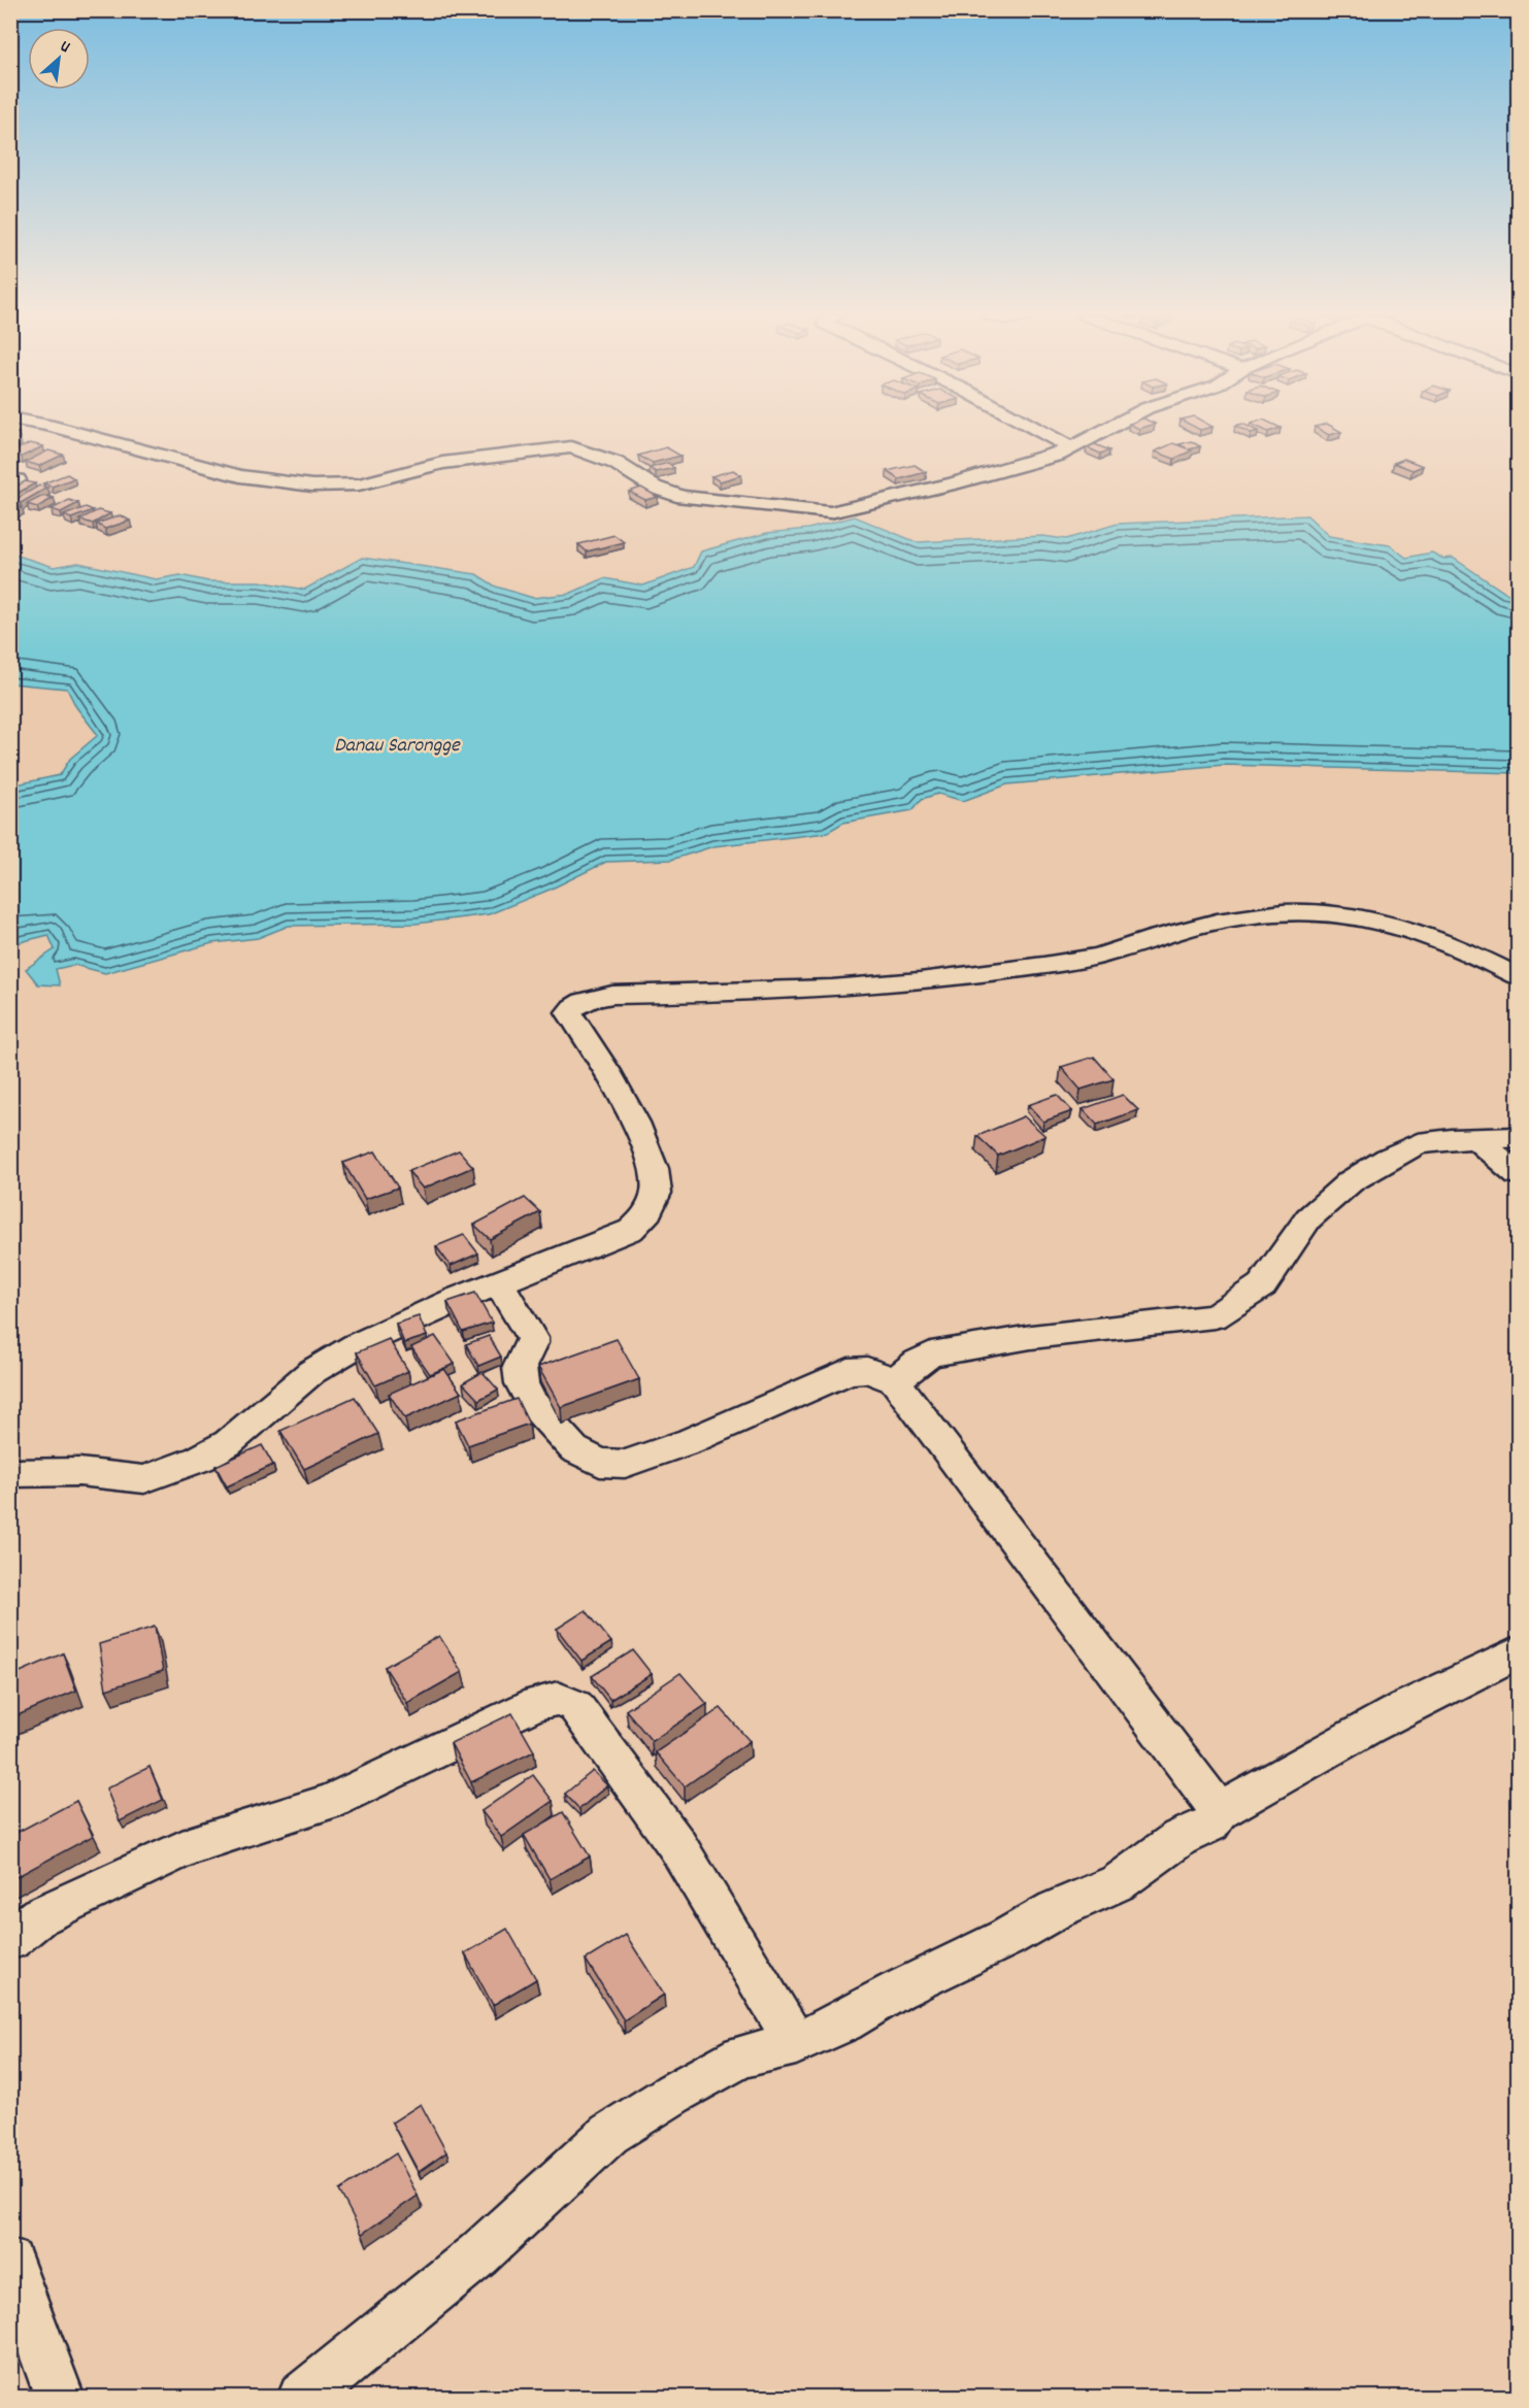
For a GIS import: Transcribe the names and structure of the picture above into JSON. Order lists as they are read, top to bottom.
{
  "water": ["Danau Sarongge"],
  "north": "top right"
}
